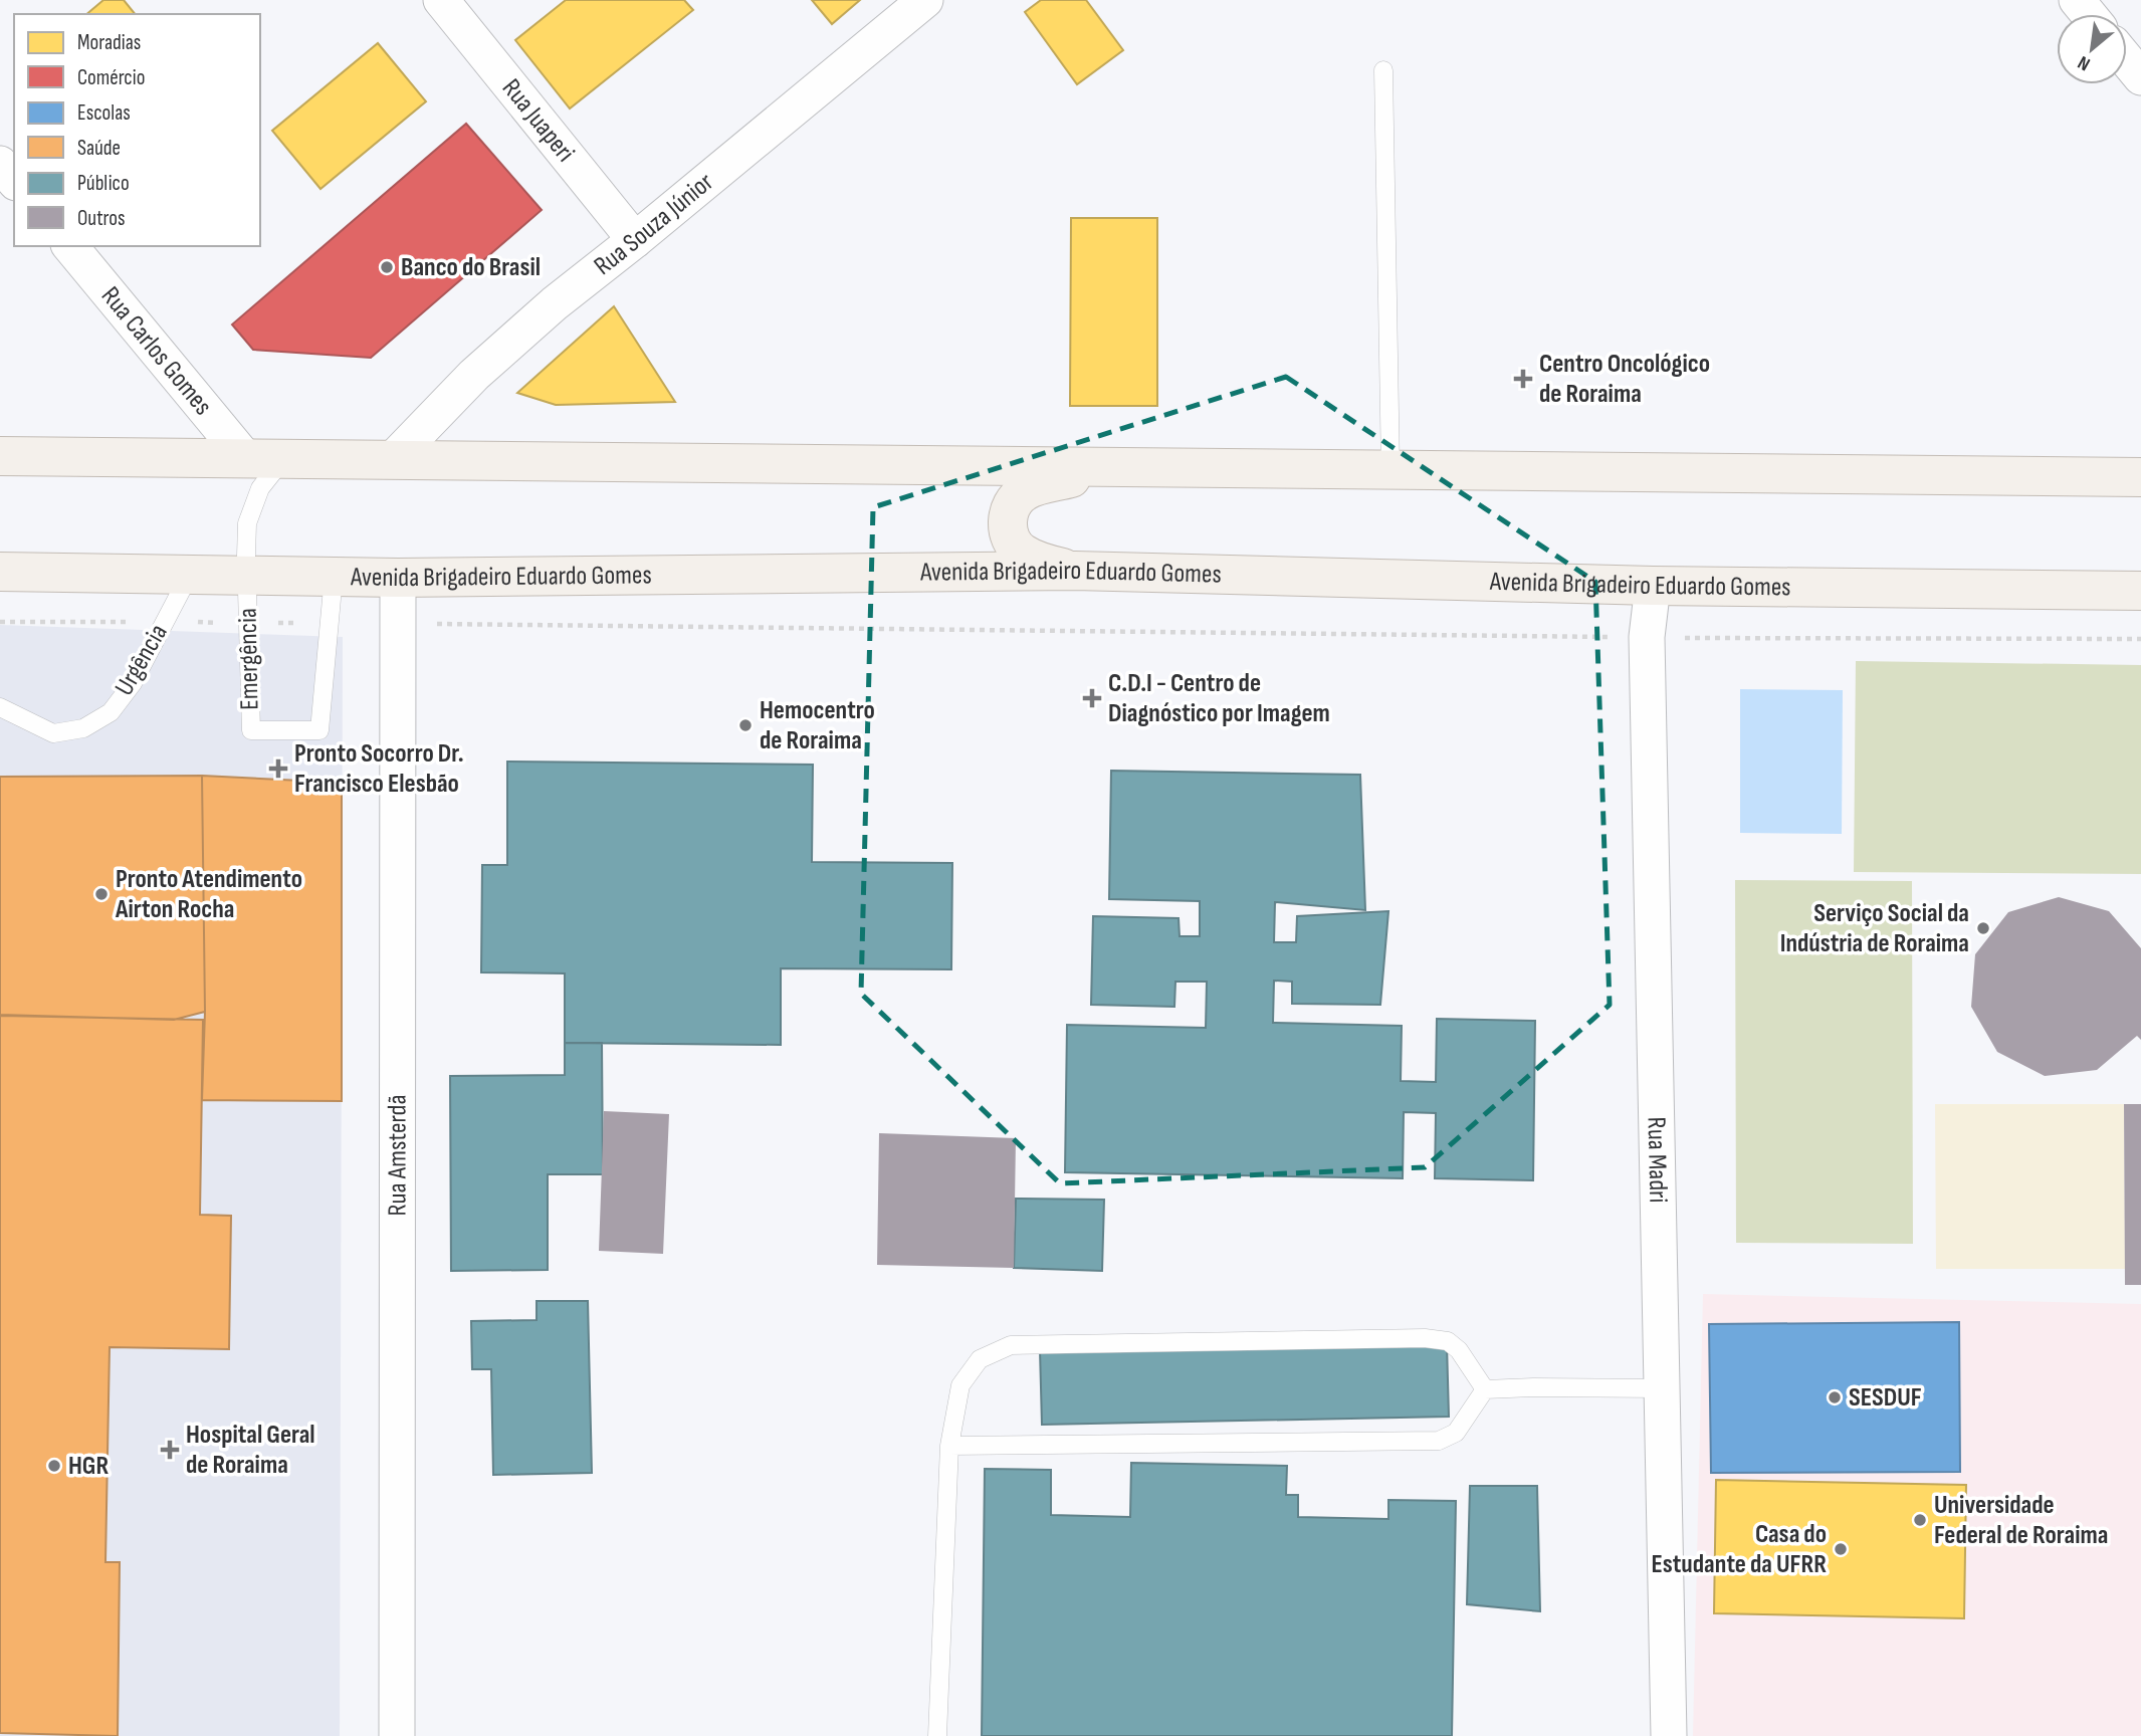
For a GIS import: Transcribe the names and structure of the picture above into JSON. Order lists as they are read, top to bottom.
{
  "streets": {
    "main road": ["Avenida Brigadeiro Eduardo Gomes"],
    "street": [
      "Rua Juaperi",
      "Rua Souza Júnior",
      "Rua Carlos Gomes",
      "Rua Amsterdã",
      "Rua Madri"
    ],
    "lane": ["Emergência", "Urgência"]
  },
  "crossings": [
    ["Rua Juaperi", "Rua Souza Júnior"],
    ["Rua Carlos Gomes", "Emergência"],
    ["Avenida Brigadeiro Eduardo Gomes", "Emergência"],
    ["Avenida Brigadeiro Eduardo Gomes", "Urgência"],
    ["Avenida Brigadeiro Eduardo Gomes", "Rua Amsterdã"],
    ["Avenida Brigadeiro Eduardo Gomes", "Rua Madri"]
  ],
  "places": {
    "other": [
      "Banco do Brasil",
      "Hemocentro de Roraima",
      "Pronto Atendimento Airton Rocha",
      "Serviço Social da Indústria de Roraima",
      "SESDUF",
      "HGR",
      "Universidade Federal de Roraima",
      "Casa do Estudante da UFRR"
    ],
    "health": [
      "Centro Oncológico de Roraima",
      "C.D.I - Centro de Diagnóstico por Imagem",
      "Pronto Socorro Dr. Francisco Elesbão",
      "Hospital Geral de Roraima"
    ]
  },
  "legend": [
    "Moradias",
    "Comércio",
    "Escolas",
    "Saúde",
    "Público",
    "Outros"
  ],
  "north": "bottom left"
}
